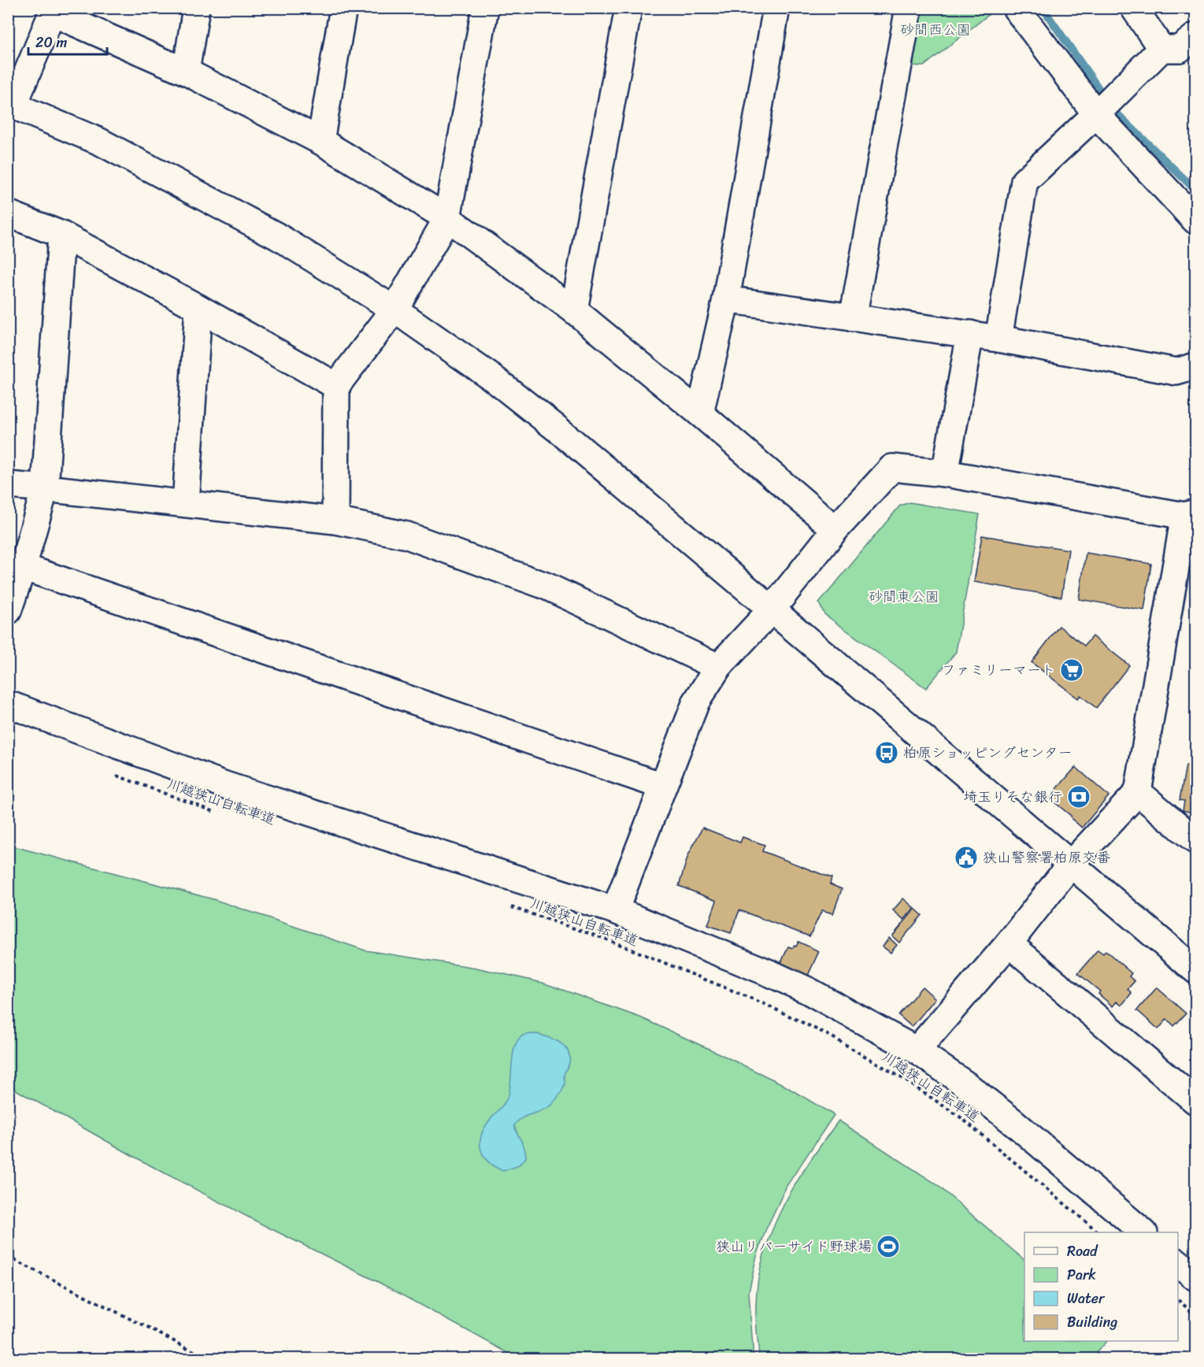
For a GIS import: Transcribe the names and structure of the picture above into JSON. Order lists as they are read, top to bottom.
{
  "streets": {
    "path": ["川越狭山自転車道"]
  },
  "parks": ["砂間西公園", "砂間東公園"],
  "places": {
    "supermarket": ["ファミリーマート"],
    "bus stop": ["柏原ショッピングセンター"],
    "bank": ["埼玉りそな銀行"],
    "public building": ["狭山警察署柏原交番"],
    "sports": ["狭山リバーサイド野球場"]
  },
  "legend": [
    "Road",
    "Park",
    "Water",
    "Building"
  ],
  "scale_bar": "20 m"
}
